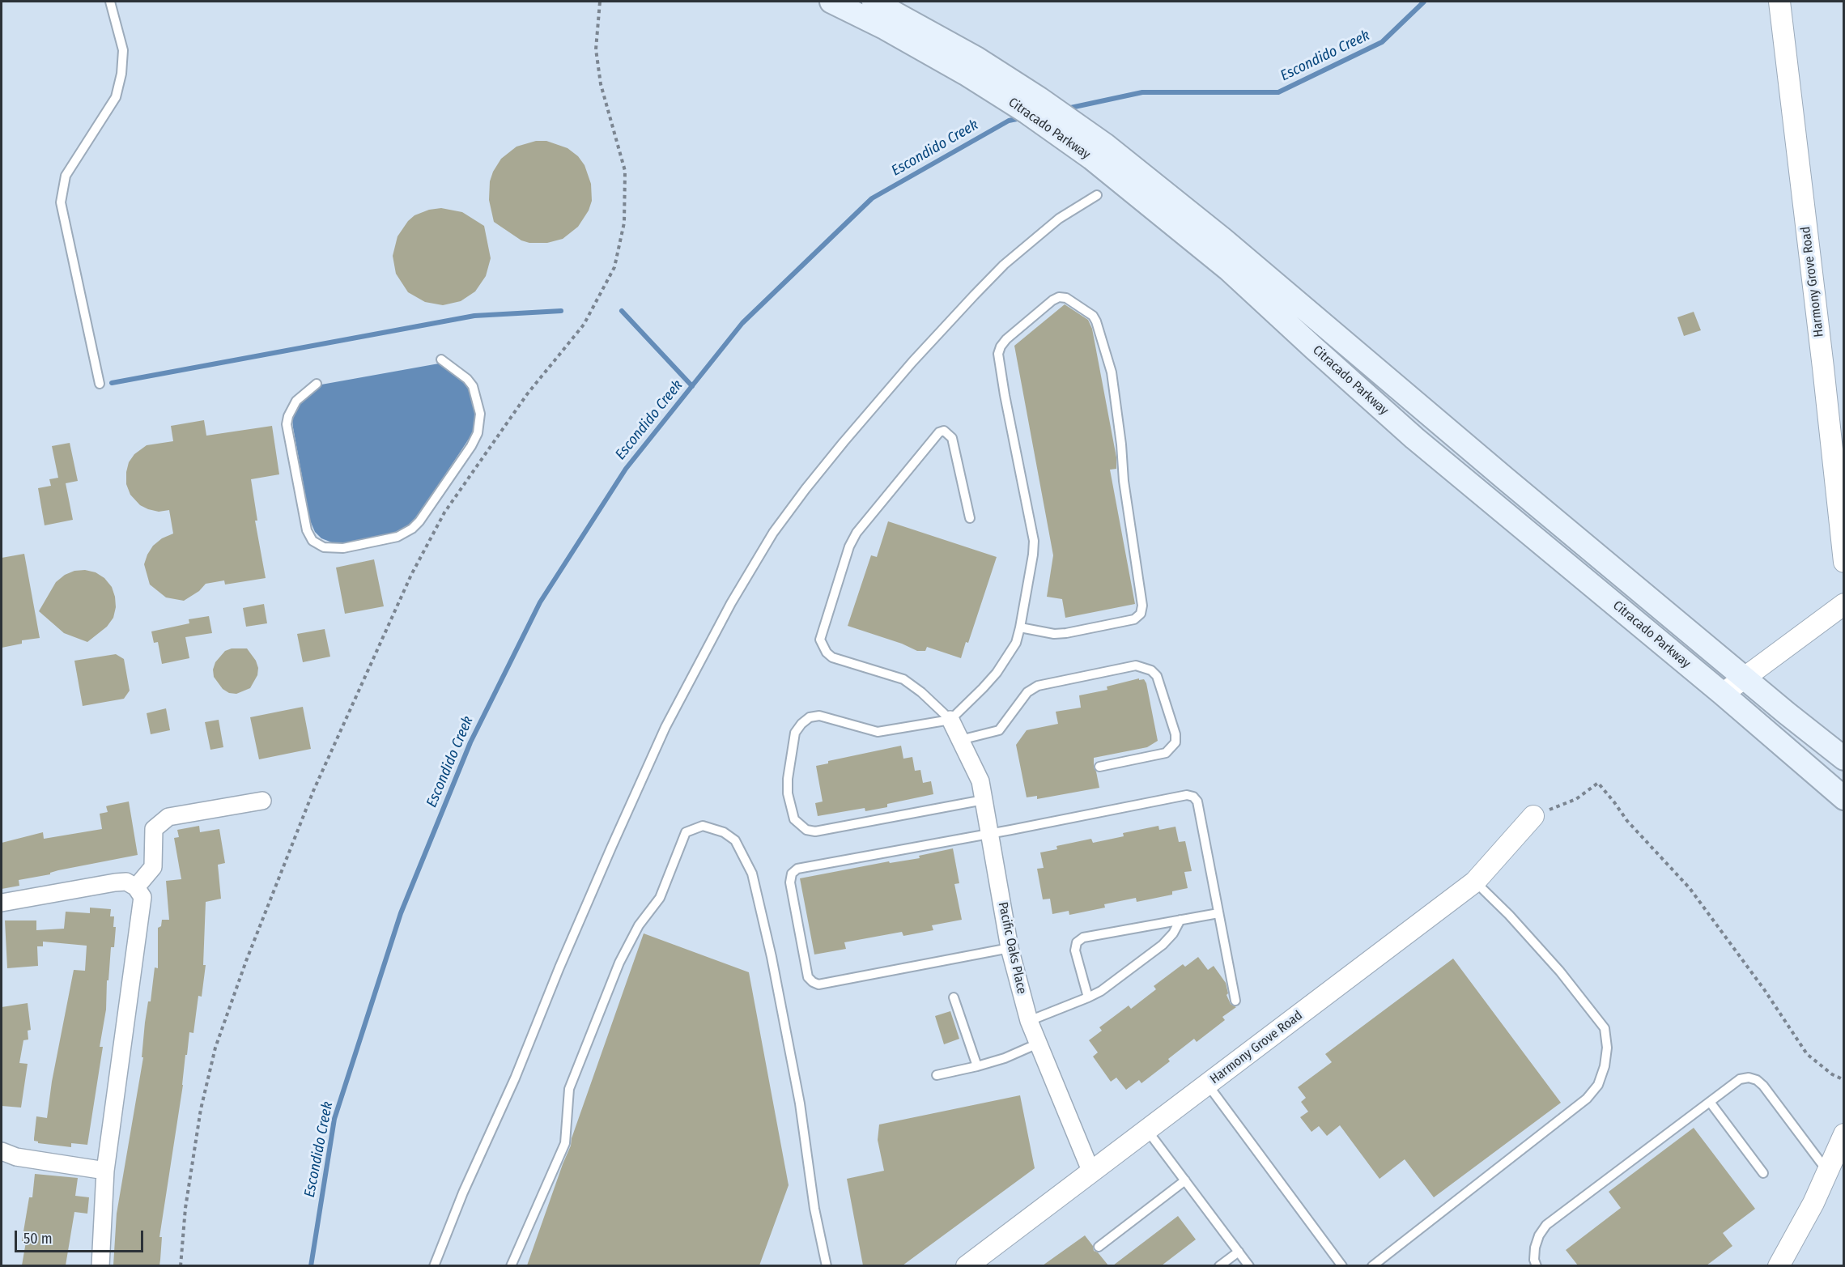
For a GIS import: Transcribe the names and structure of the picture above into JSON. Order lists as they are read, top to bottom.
{
  "streets": {
    "main road": ["Citracado Parkway"],
    "street": ["Harmony Grove Road", "Pacific Oaks Place"]
  },
  "crossings": [
    ["Harmony Grove Road", "Pacific Oaks Place"]
  ],
  "water": ["Escondido Creek"],
  "scale_bar": "50 m"
}
